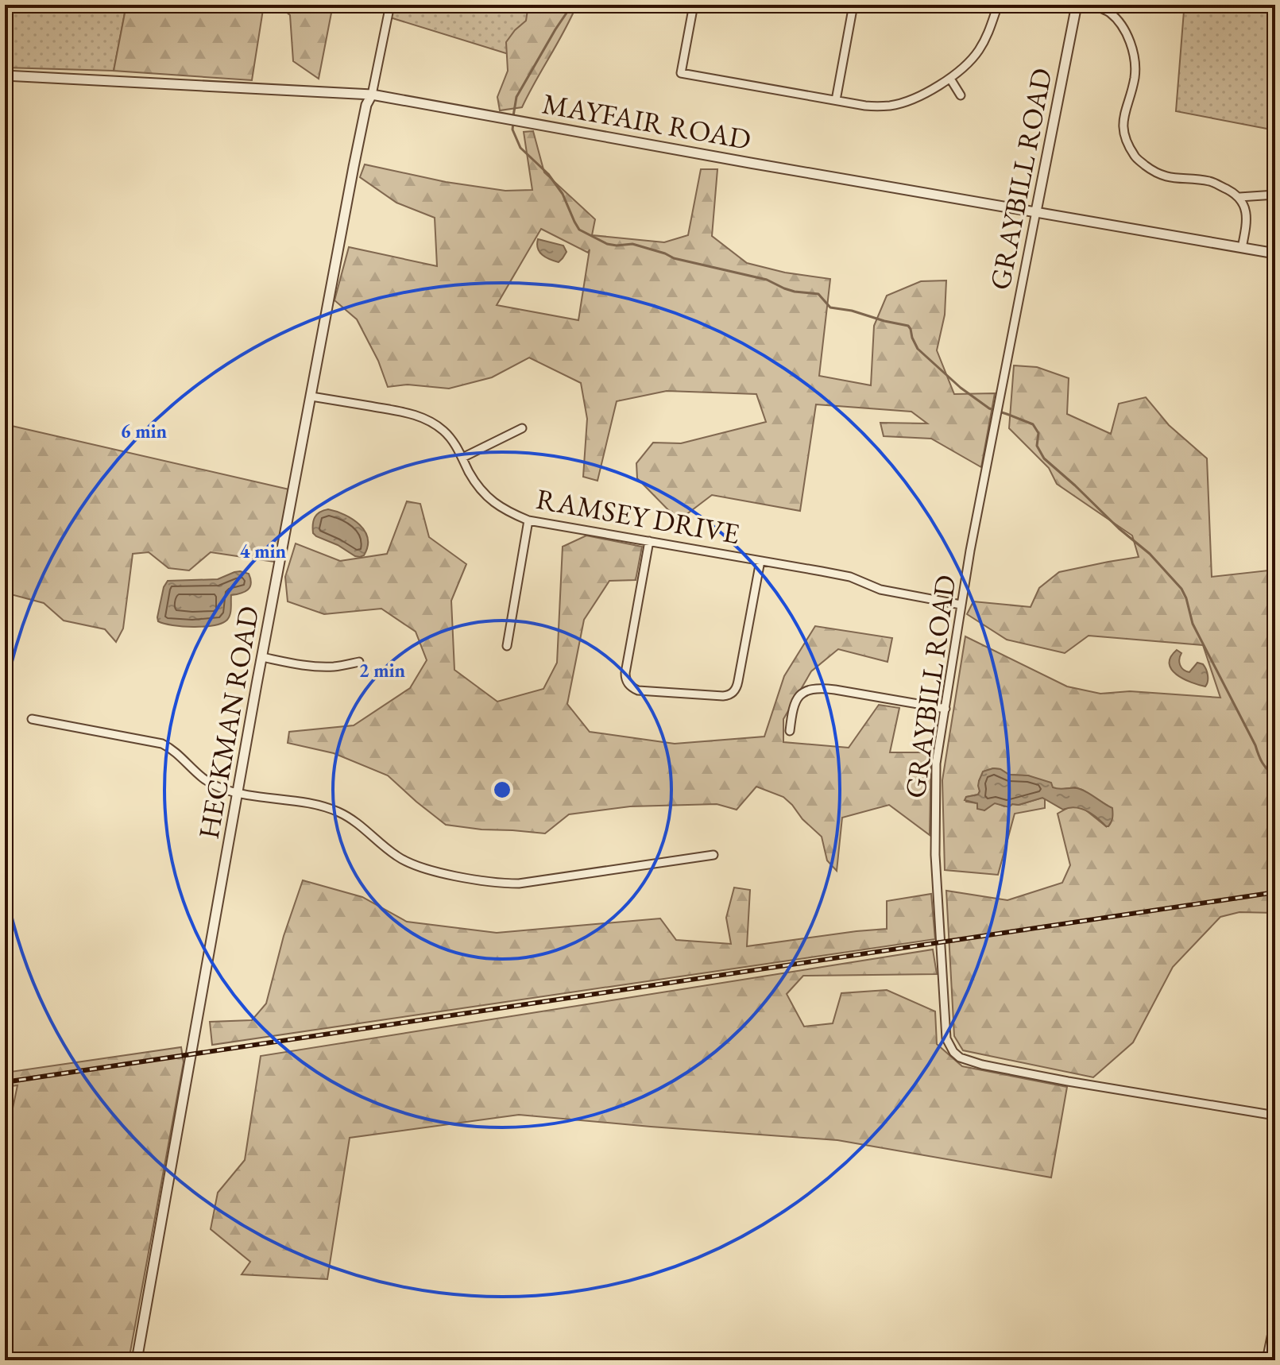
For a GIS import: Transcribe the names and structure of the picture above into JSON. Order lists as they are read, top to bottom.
{
  "streets": {
    "street": [
      "MAYFAIR ROAD",
      "GRAYBILL ROAD",
      "RAMSEY DRIVE",
      "HECKMAN ROAD"
    ]
  },
  "crossings": [
    ["MAYFAIR ROAD", "GRAYBILL ROAD"],
    ["MAYFAIR ROAD", "HECKMAN ROAD"],
    ["GRAYBILL ROAD", "RAMSEY DRIVE"],
    ["RAMSEY DRIVE", "HECKMAN ROAD"]
  ],
  "rings": ["6 min", "4 min", "2 min"]
}
